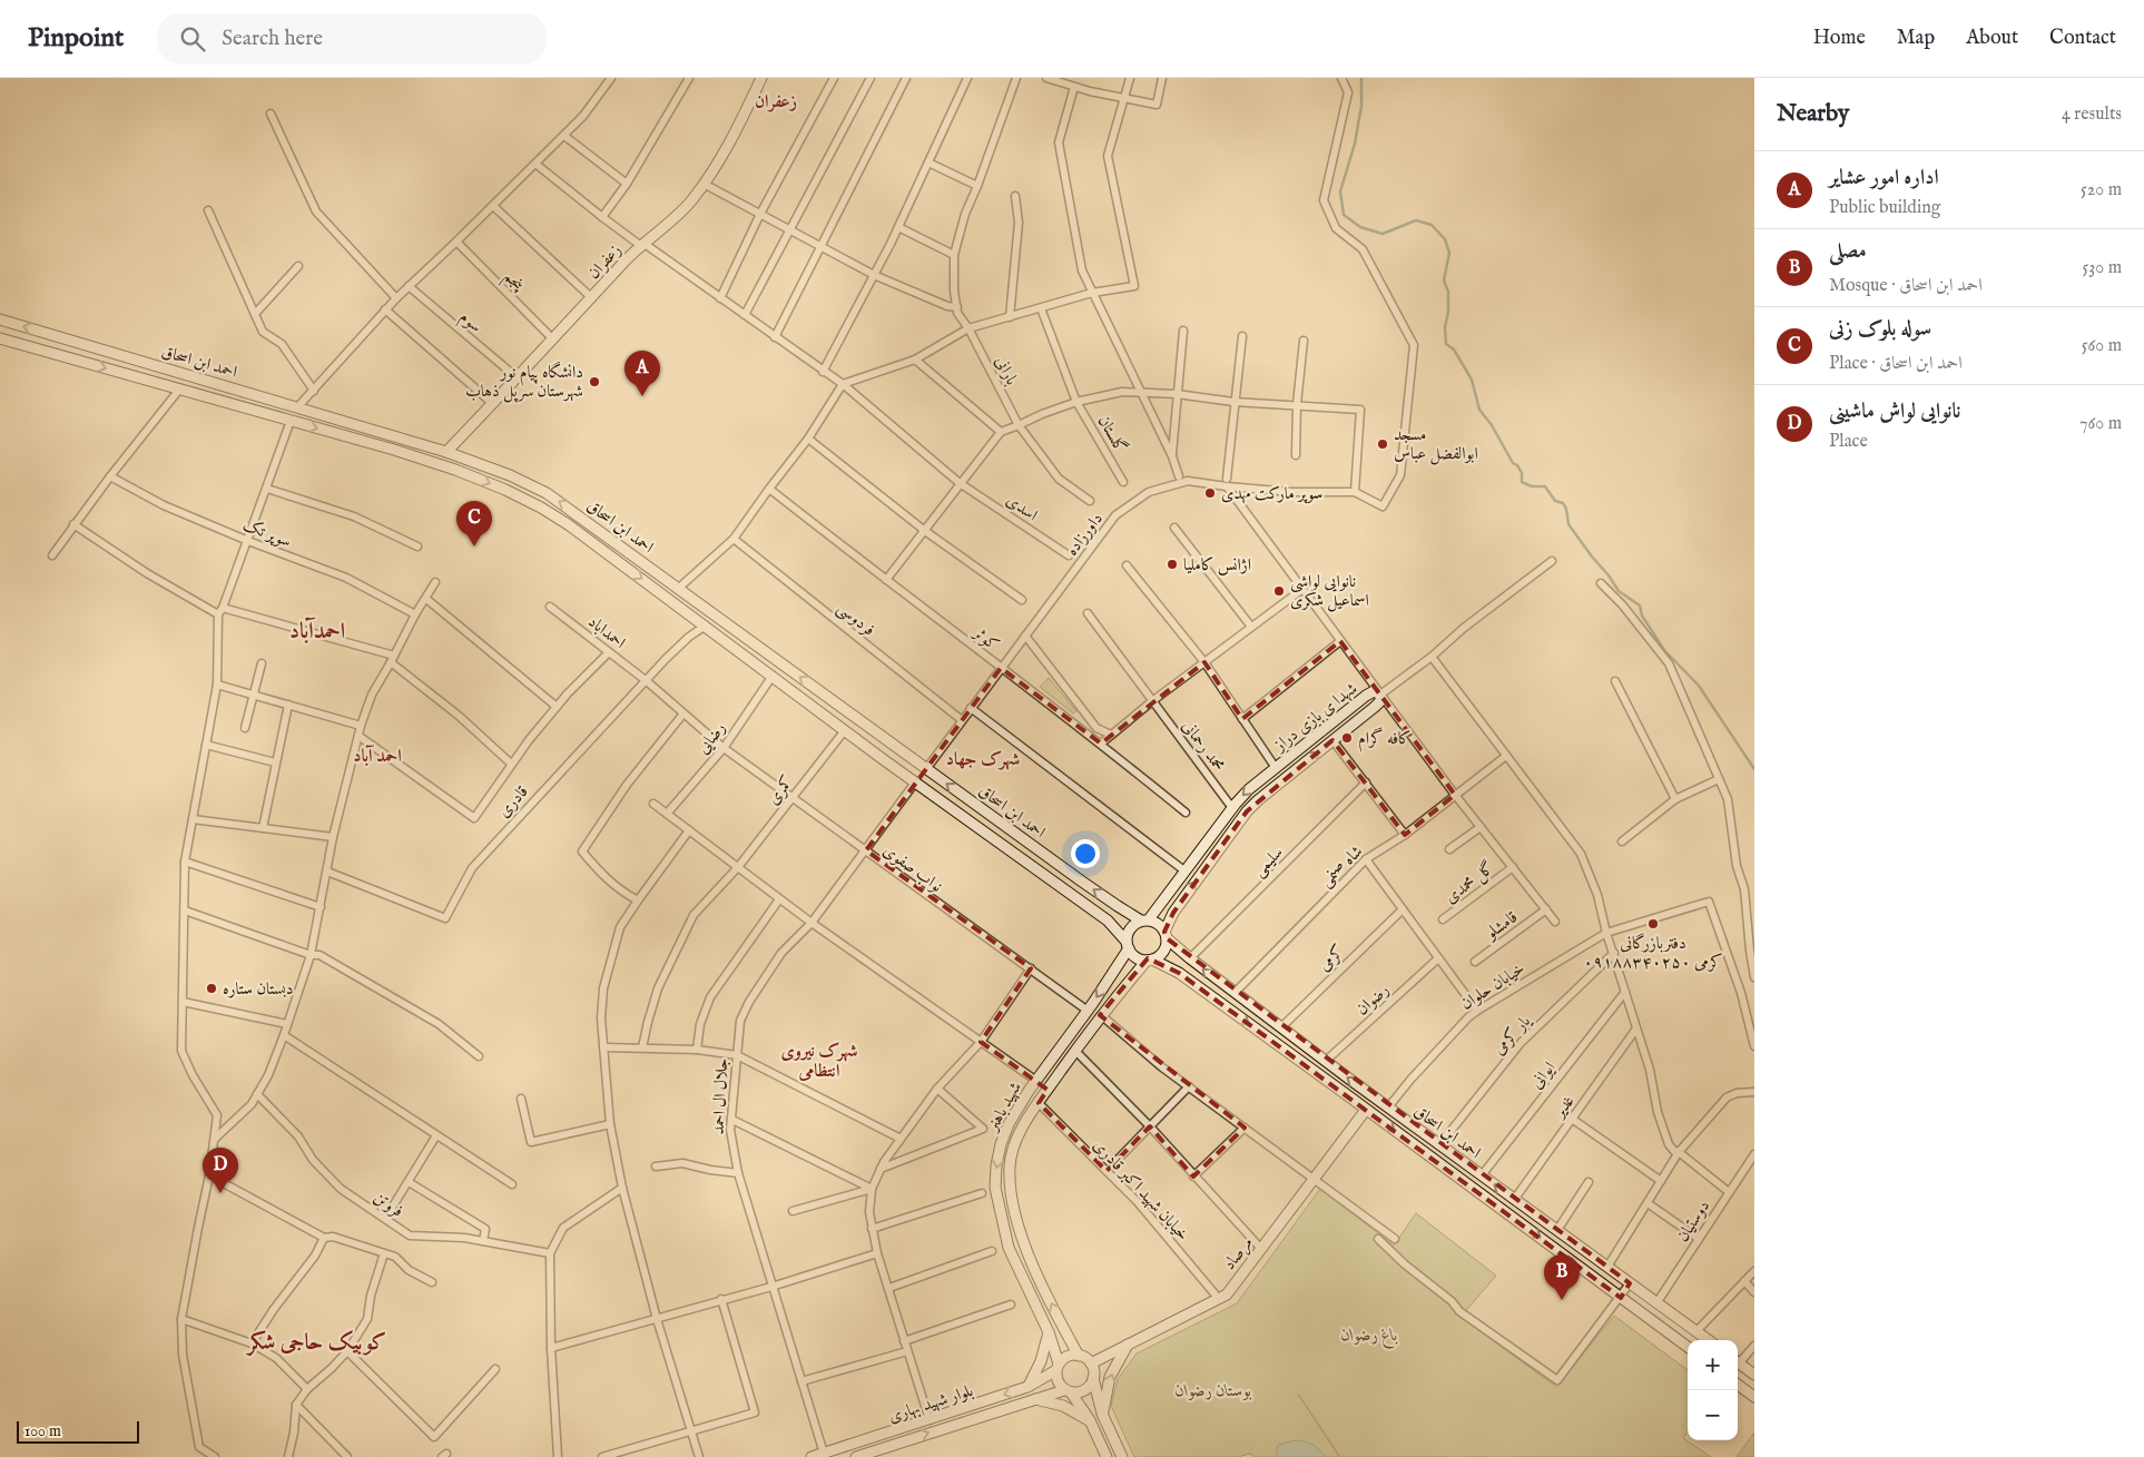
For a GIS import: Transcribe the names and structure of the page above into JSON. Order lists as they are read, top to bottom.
{
  "streets": {
    "main road": [
      "زعفران",
      "احمد ابن اسحاق",
      "شهدا ی بازی دراز",
      "شهید باهنر",
      "مرصاد",
      "بلوار شهید بهاری"
    ],
    "street": [
      "پنجم",
      "سوم",
      "بارانی",
      "گلستان",
      "اسدی",
      "سوپر تک",
      "داورزاده",
      "فردوسی",
      "احمداباد",
      "کوثر",
      "رضایی",
      "محمد رحمانی",
      "کمری",
      "قادری",
      "سلیمی",
      "شاه صنمی",
      "نواب صفوی",
      "گل محمدی",
      "قامشلو",
      "کرمی",
      "خیابان حلوان",
      "رضوان",
      "یار کرمی",
      "ایوانی",
      "جلال ال احمد",
      "غدیر",
      "خیابان شهید اکبر قادری",
      "فروتن",
      "دوستیان"
    ]
  },
  "crossings": [
    ["زعفران", "پنجم"],
    ["زعفران", "سوم"],
    ["زعفران", "احمد ابن اسحاق"],
    ["زعفران", "اسدی"],
    ["احمد ابن اسحاق", "داورزاده"],
    ["احمد ابن اسحاق", "شهدا ی بازی دراز"],
    ["احمد ابن اسحاق", "رضایی"],
    ["احمد ابن اسحاق", "کمری"],
    ["احمد ابن اسحاق", "قادری"],
    ["احمد ابن اسحاق", "سلیمی"],
    ["احمد ابن اسحاق", "شاه صنمی"],
    ["احمد ابن اسحاق", "کرمی"],
    ["احمد ابن اسحاق", "خیابان حلوان"],
    ["احمد ابن اسحاق", "رضوان"],
    ["احمد ابن اسحاق", "یار کرمی"],
    ["احمد ابن اسحاق", "ایوانی"],
    ["احمد ابن اسحاق", "جلال ال احمد"],
    ["احمد ابن اسحاق", "شهید باهنر"],
    ["احمد ابن اسحاق", "غدیر"],
    ["احمد ابن اسحاق", "دوستیان"],
    ["احمد ابن اسحاق", "مرصاد"],
    ["داورزاده", "فردوسی"],
    ["داورزاده", "کوثر"],
    ["احمداباد", "قادری"],
    ["احمداباد", "نواب صفوی"],
    ["شهدا ی بازی دراز", "محمد رحمانی"],
    ["شهدا ی بازی دراز", "شهید باهنر"],
    ["رضایی", "نواب صفوی"],
    ["کمری", "نواب صفوی"],
    ["نواب صفوی", "جلال ال احمد"],
    ["نواب صفوی", "شهید باهنر"],
    ["جلال ال احمد", "بلوار شهید بهاری"],
    ["شهید باهنر", "خیابان شهید اکبر قادری"],
    ["شهید باهنر", "مرصاد"],
    ["شهید باهنر", "بلوار شهید بهاری"],
    ["خیابان شهید اکبر قادری", "مرصاد"],
    ["مرصاد", "بلوار شهید بهاری"]
  ],
  "districts": [
    "زعفران",
    "احمدآباد",
    "احمد آباد",
    "شهرک جهاد",
    "شهرک نیروی انتظامی",
    "کوبیک حاجی شکر"
  ],
  "parks": ["باغ رضوان", "بوستان رضوان"],
  "places": [
    "دانشگاه پیام نور شهرستان سرپل ذهاب",
    "مسجد ابوالفضل عباس",
    "سوپر مارکت مهدی",
    "اژانس کاملیا",
    "نانوایی لواشی اسماعیل شکری",
    "کافه گرام",
    "دفتربازرگانی کرمی ۰۹۱۸۸۳۴۰۲۵۰",
    "دبستان ستاره"
  ],
  "scale_bar": "100 m",
  "page": {
    "header": "Pinpoint",
    "search": "Search here",
    "nav": [
      "Home",
      "Map",
      "About",
      "Contact"
    ],
    "heading": ["Nearby", "4 results"],
    "list": [
      {
        "mark": "A",
        "name": "اداره امور عشایر",
        "note": "Public building",
        "value": "520 m"
      },
      {
        "mark": "B",
        "name": "مصلی",
        "note": "Mosque · احمد ابن اسحاق",
        "value": "530 m"
      },
      {
        "mark": "C",
        "name": "سوله بلوک زنی",
        "note": "Place · احمد ابن اسحاق",
        "value": "560 m"
      },
      {
        "mark": "D",
        "name": "نانوایی لواش ماشینی",
        "note": "Place",
        "value": "760 m"
      }
    ],
    "pins": [
      "A",
      "C",
      "D",
      "B"
    ],
    "map_buttons": ["+", "−"],
    "scale": "100 m"
  }
}
